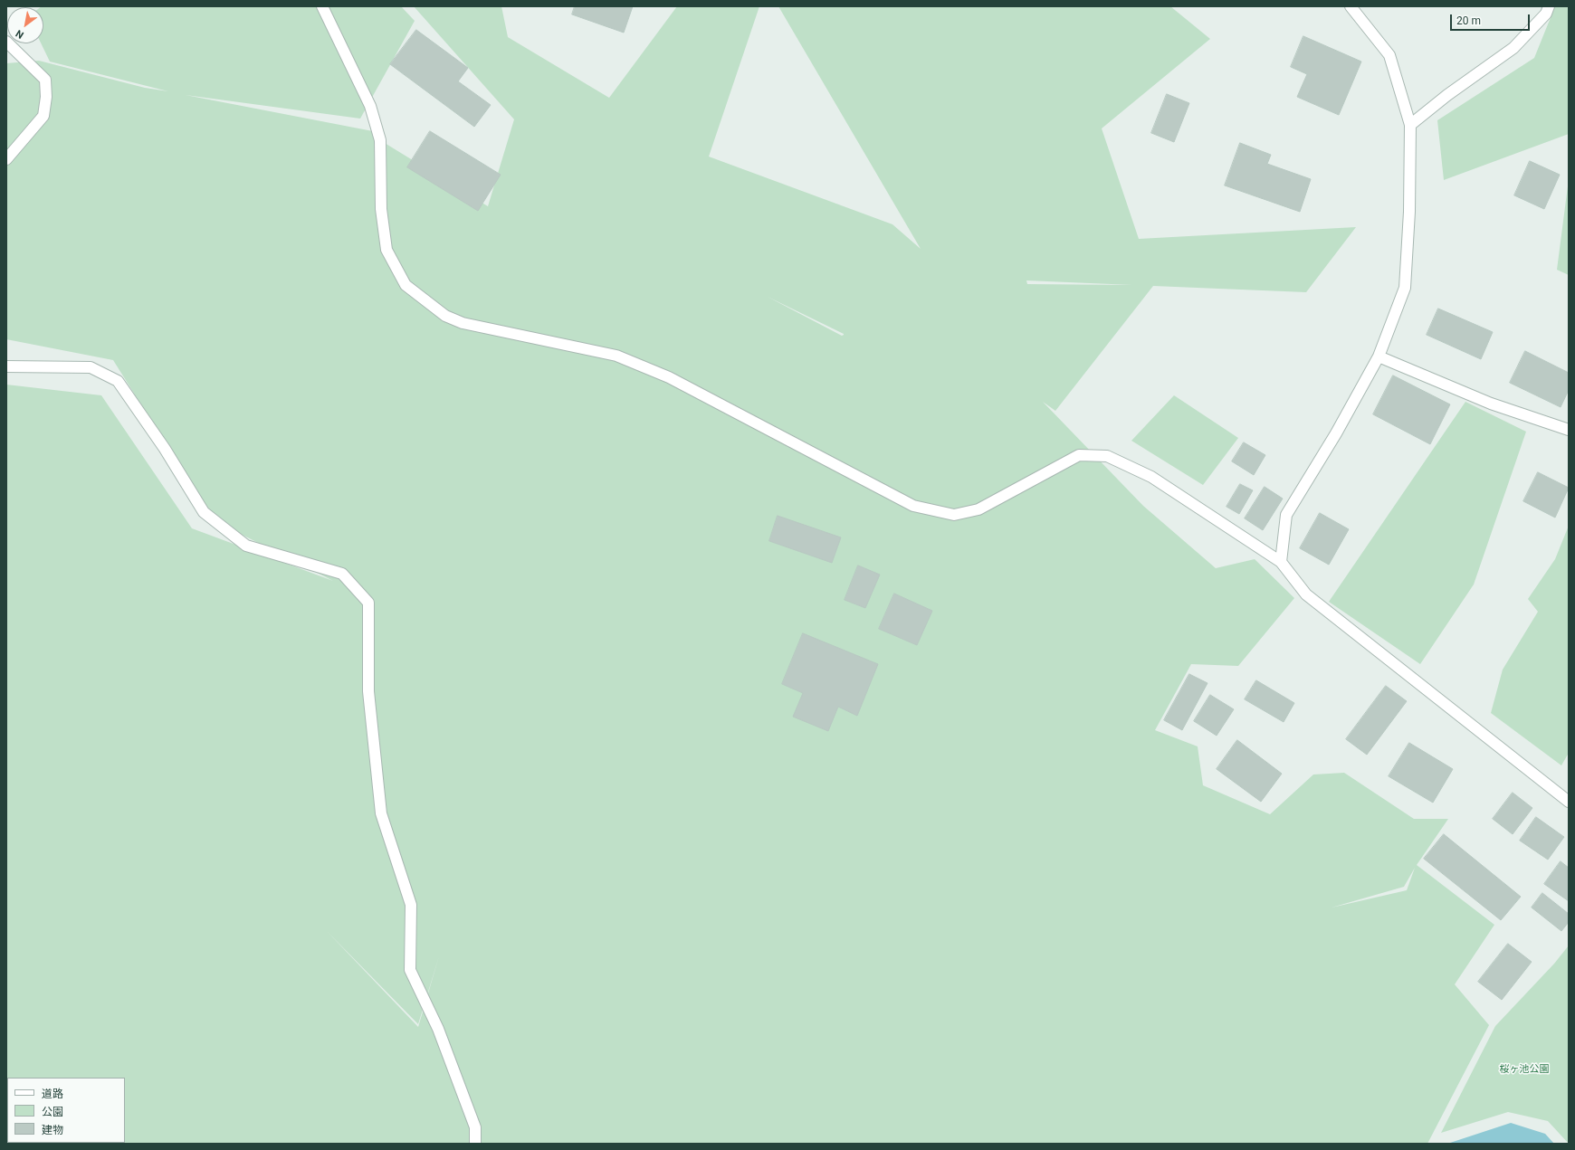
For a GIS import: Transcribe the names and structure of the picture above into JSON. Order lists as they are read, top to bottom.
{
  "parks": ["桜ヶ池公園"],
  "legend": ["道路", "公園", "建物"],
  "scale_bar": "20 m",
  "north": "bottom left"
}
